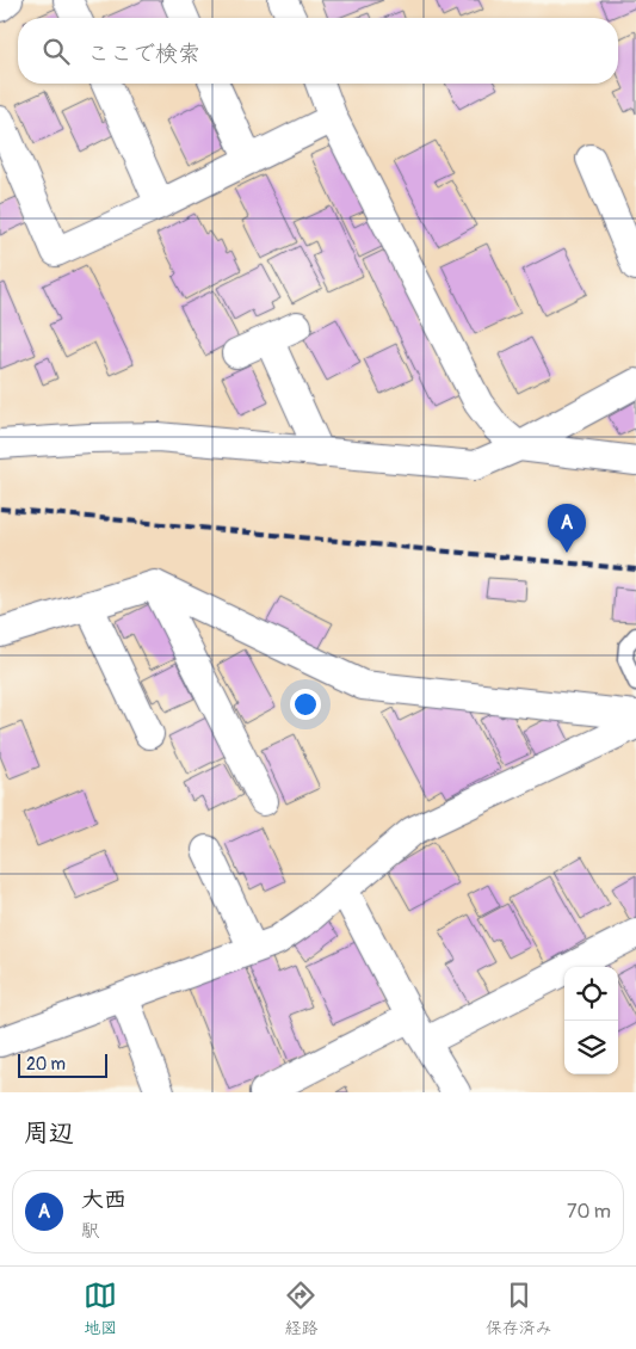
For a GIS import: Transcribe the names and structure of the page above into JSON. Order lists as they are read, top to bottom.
{
  "scale_bar": "20 m",
  "page": {
    "search": "ここで検索",
    "pins": "A",
    "scale": "20 m",
    "heading": "周辺",
    "list": [
      {
        "mark": "A",
        "name": "大西",
        "note": "駅",
        "value": "70 m"
      }
    ],
    "nav": ["地図", "経路", "保存済み"]
  }
}
